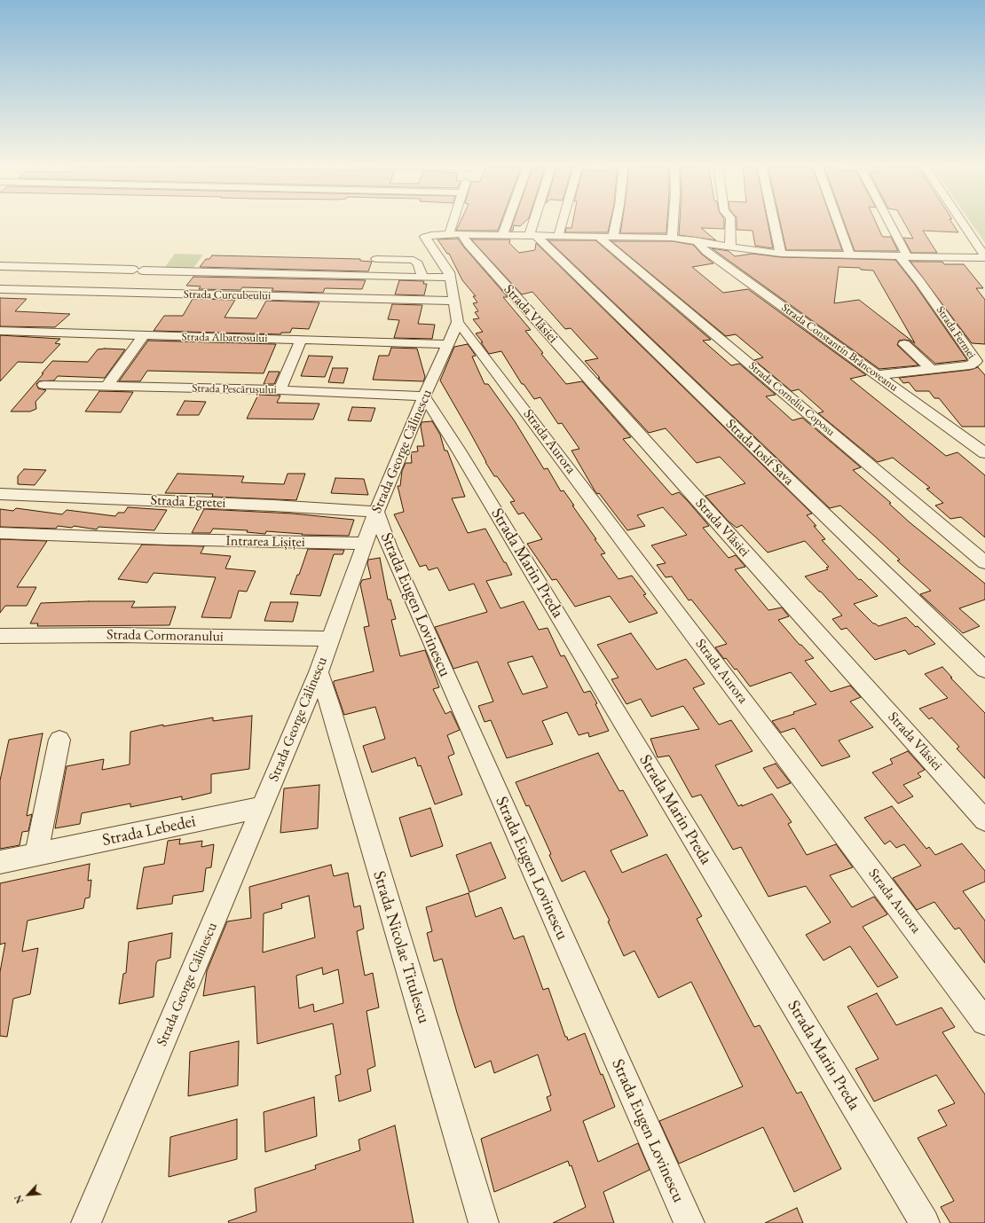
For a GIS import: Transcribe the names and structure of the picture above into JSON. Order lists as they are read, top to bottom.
{
  "streets": {
    "street": [
      "Strada Curcubeului",
      "Strada Vlăsiei",
      "Strada Fermei",
      "Strada Albatrosului",
      "Strada Constantin Brâncoveanu",
      "Strada Pescărușului",
      "Strada Corneliu Coposu",
      "Strada Aurora",
      "Strada George Călinescu",
      "Strada Iosif Sava",
      "Strada Egretei",
      "Intrarea Lișiței",
      "Strada Marin Preda",
      "Strada Eugen Lovinescu",
      "Strada Cormoranului",
      "Strada Lebedei",
      "Strada Nicolae Titulescu"
    ]
  },
  "crossings": [
    ["Strada Fermei", "Strada Constantin Brâncoveanu"],
    ["Strada Albatrosului", "Strada George Călinescu"],
    ["Strada Pescărușului", "Strada George Călinescu"],
    ["Strada Pescărușului", "Strada Marin Preda"],
    ["Strada Aurora", "Strada George Călinescu"],
    ["Strada George Călinescu", "Strada Egretei"],
    ["Strada George Călinescu", "Intrarea Lișiței"],
    ["Strada George Călinescu", "Strada Marin Preda"],
    ["Strada George Călinescu", "Strada Eugen Lovinescu"],
    ["Strada George Călinescu", "Strada Cormoranului"],
    ["Strada George Călinescu", "Strada Lebedei"],
    ["Strada George Călinescu", "Strada Nicolae Titulescu"],
    ["Strada Egretei", "Strada Eugen Lovinescu"]
  ],
  "north": "bottom left"
}
